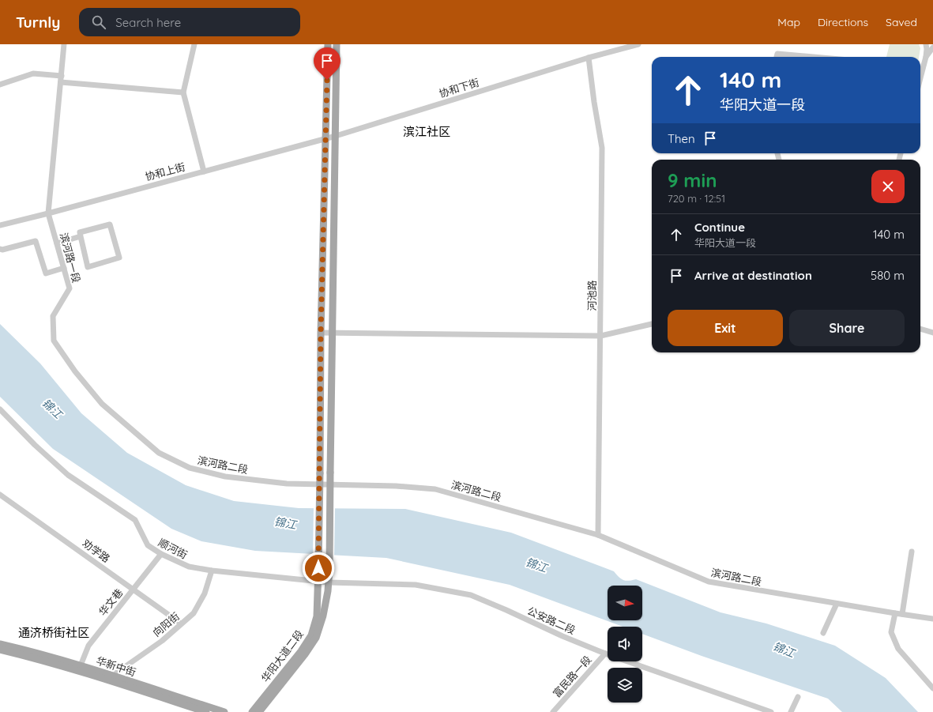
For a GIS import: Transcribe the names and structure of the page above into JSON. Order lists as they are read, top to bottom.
{
  "streets": {
    "main road": ["华阳大道二段", "华新中街"],
    "street": [
      "协和下街",
      "协和上街",
      "滨河路一段",
      "河池路",
      "滨河路二段",
      "顺河街",
      "劝学路",
      "华文巷",
      "公安路二段",
      "向阳街",
      "富民路一段"
    ]
  },
  "crossings": [
    ["协和下街", "协和上街"],
    ["协和下街", "河池路"],
    ["协和下街", "华阳大道二段"],
    ["协和上街", "滨河路一段"],
    ["协和上街", "华阳大道二段"],
    ["滨河路一段", "滨河路二段"],
    ["河池路", "滨河路二段"],
    ["顺河街", "华文巷"],
    ["顺河街", "公安路二段"],
    ["顺河街", "向阳街"],
    ["顺河街", "华阳大道二段"],
    ["劝学路", "华文巷"],
    ["劝学路", "向阳街"],
    ["华文巷", "华新中街"],
    ["公安路二段", "华阳大道二段"],
    ["公安路二段", "富民路一段"],
    ["向阳街", "华新中街"]
  ],
  "districts": ["滨江社区", "通济桥街社区"],
  "water": ["锦江"],
  "north": "right",
  "page": {
    "header": "Turnly",
    "search": "Search here",
    "nav": ["Map", "Directions", "Saved"],
    "turn": ["140 m", "华阳大道一段"],
    "then": "Then",
    "heading": ["9 min", "720 m · 12:51"],
    "list": [
      {
        "name": "Continue",
        "note": "华阳大道一段",
        "value": "140 m"
      },
      {
        "name": "Arrive at destination",
        "value": "580 m"
      }
    ],
    "buttons": ["Exit", "Share"]
  }
}
